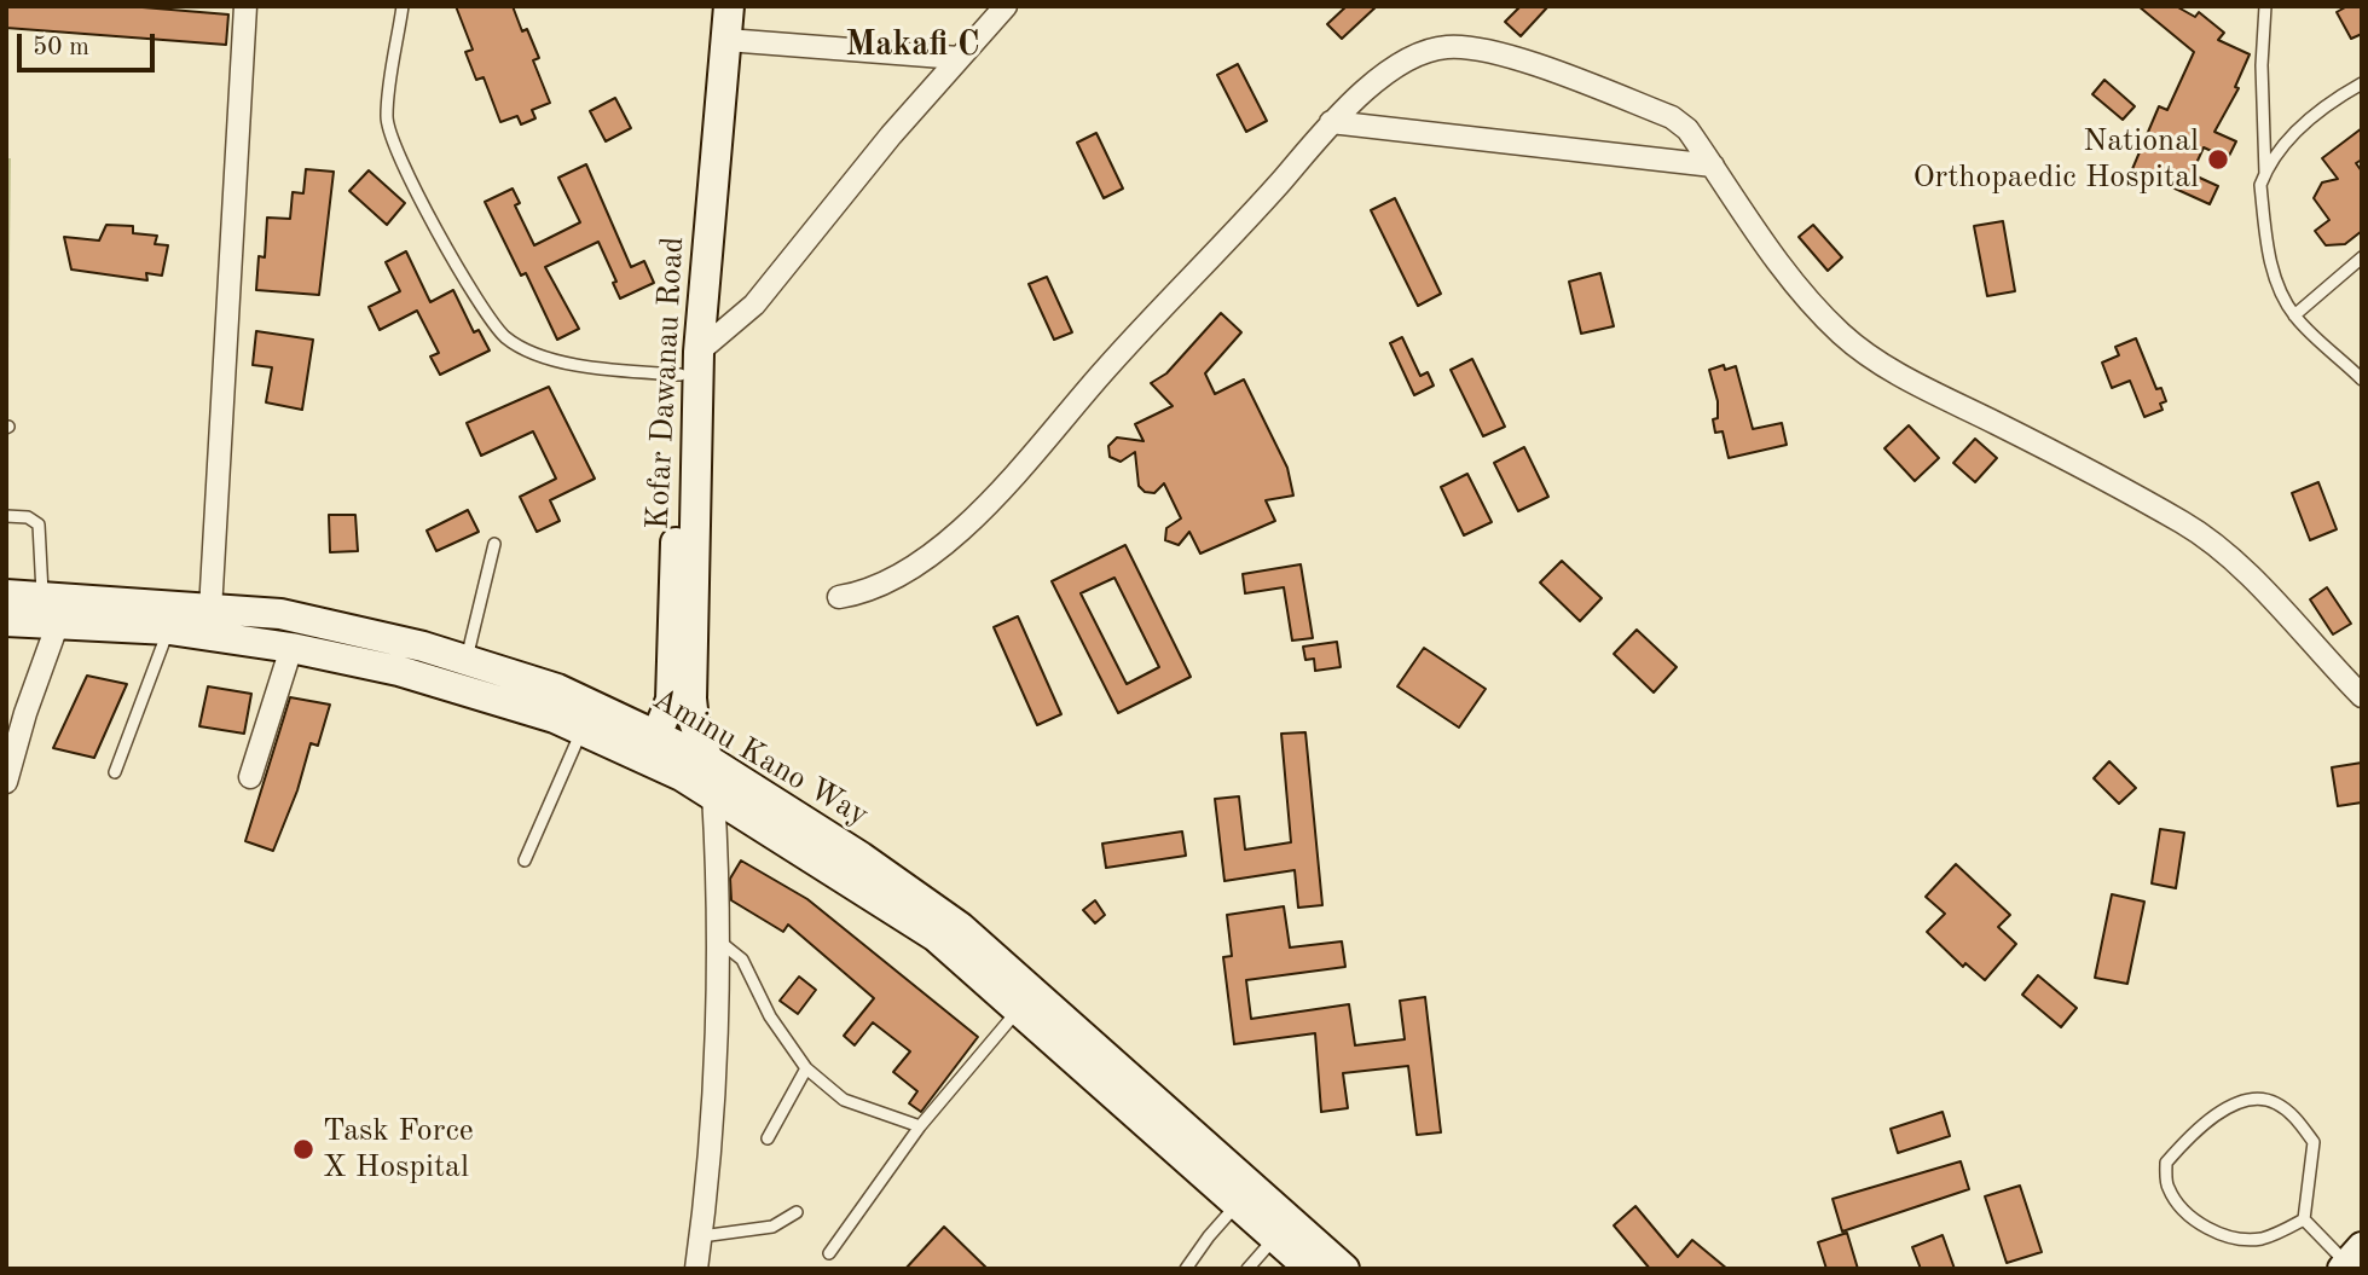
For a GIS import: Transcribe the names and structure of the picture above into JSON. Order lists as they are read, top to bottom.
{
  "streets": {
    "main road": ["Kofar Dawanau Road", "Aminu Kano Way"]
  },
  "crossings": [
    ["Kofar Dawanau Road", "Aminu Kano Way"]
  ],
  "districts": ["Makafi C"],
  "places": ["National Orthopaedic Hospital", "Task Force X Hospital"],
  "scale_bar": "50 m"
}
